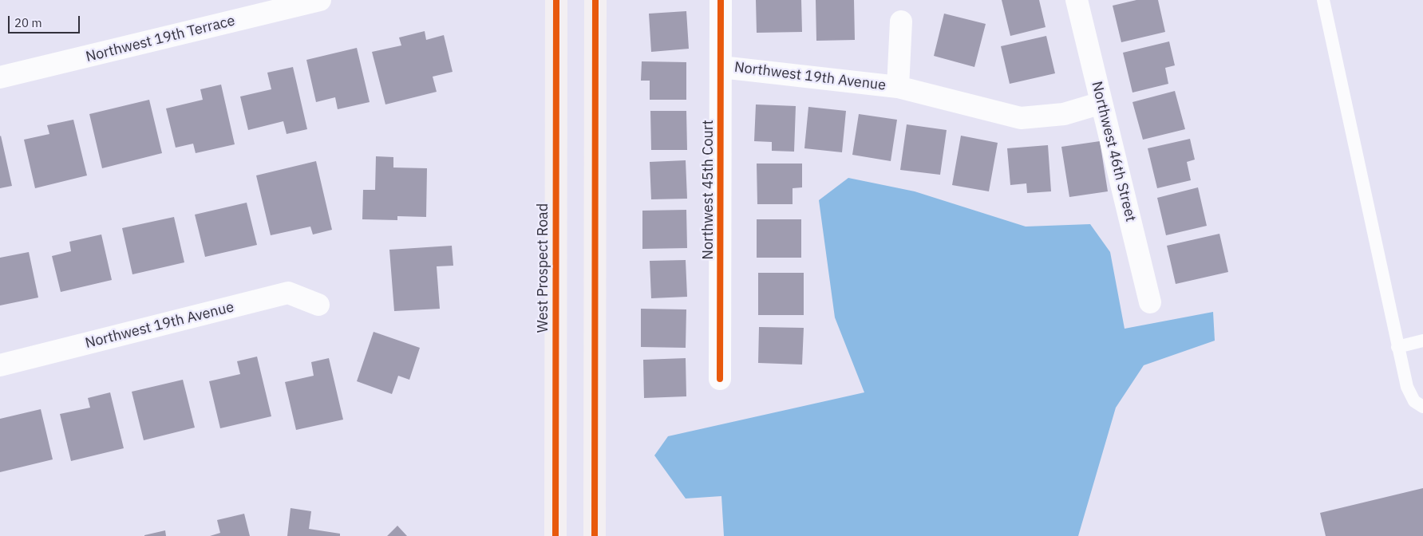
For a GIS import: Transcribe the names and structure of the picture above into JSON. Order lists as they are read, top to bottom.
{
  "streets": {
    "main road": ["West Prospect Road"],
    "street": [
      "Northwest 19th Terrace",
      "Northwest 19th Avenue",
      "Northwest 46th Street",
      "Northwest 45th Court"
    ]
  },
  "crossings": [
    ["Northwest 19th Avenue", "Northwest 46th Street"],
    ["Northwest 19th Avenue", "Northwest 45th Court"]
  ],
  "scale_bar": "20 m"
}
